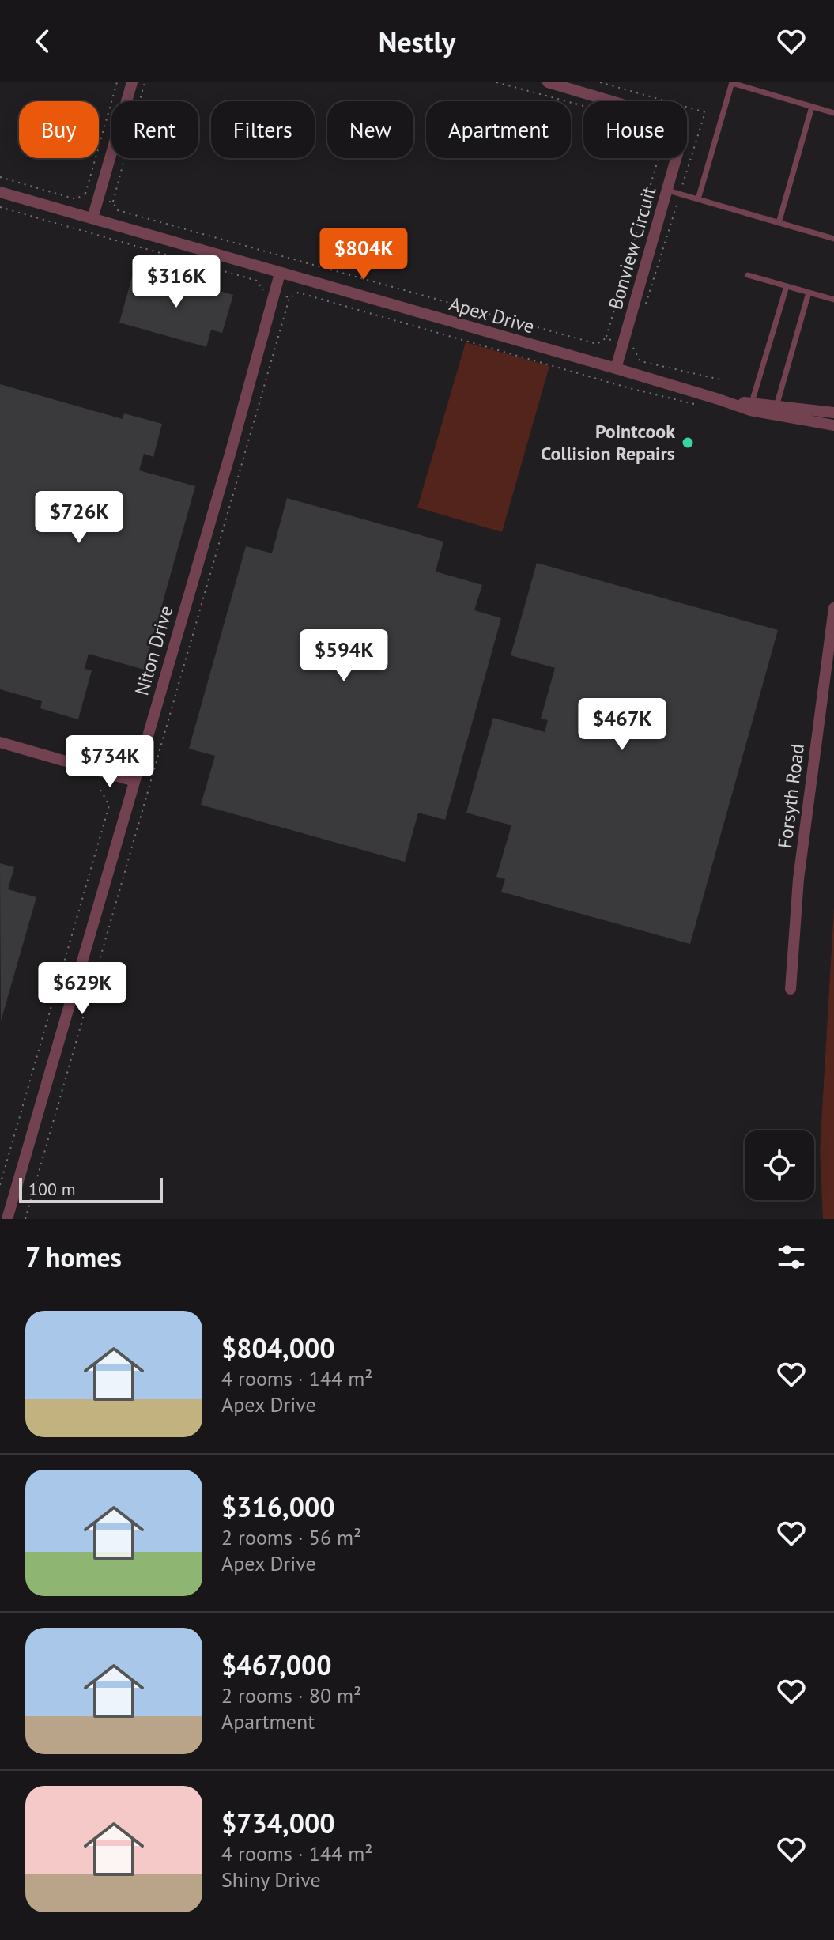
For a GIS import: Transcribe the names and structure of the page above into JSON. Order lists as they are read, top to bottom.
{
  "streets": {
    "street": [
      "Bonview Circuit",
      "Apex Drive",
      "Niton Drive",
      "Forsyth Road"
    ]
  },
  "crossings": [
    ["Bonview Circuit", "Apex Drive"],
    ["Apex Drive", "Niton Drive"]
  ],
  "places": ["Pointcook Collision Repairs"],
  "scale_bar": "100 m",
  "page": {
    "header": "Nestly",
    "chip": [
      "Buy",
      "Rent",
      "Filters",
      "New",
      "Apartment",
      "House"
    ],
    "price": [
      "$804K",
      "$316K",
      "$726K",
      "$594K",
      "$467K",
      "$734K",
      "$629K"
    ],
    "scale": "100 m",
    "heading": "7 homes",
    "list": [
      {
        "name": "$804,000",
        "note": "4 rooms · 144 m² · Apex Drive"
      },
      {
        "name": "$316,000",
        "note": "2 rooms · 56 m² · Apex Drive"
      },
      {
        "name": "$467,000",
        "note": "2 rooms · 80 m² · Apartment"
      },
      {
        "name": "$734,000",
        "note": "4 rooms · 144 m² · Shiny Drive"
      }
    ]
  }
}
